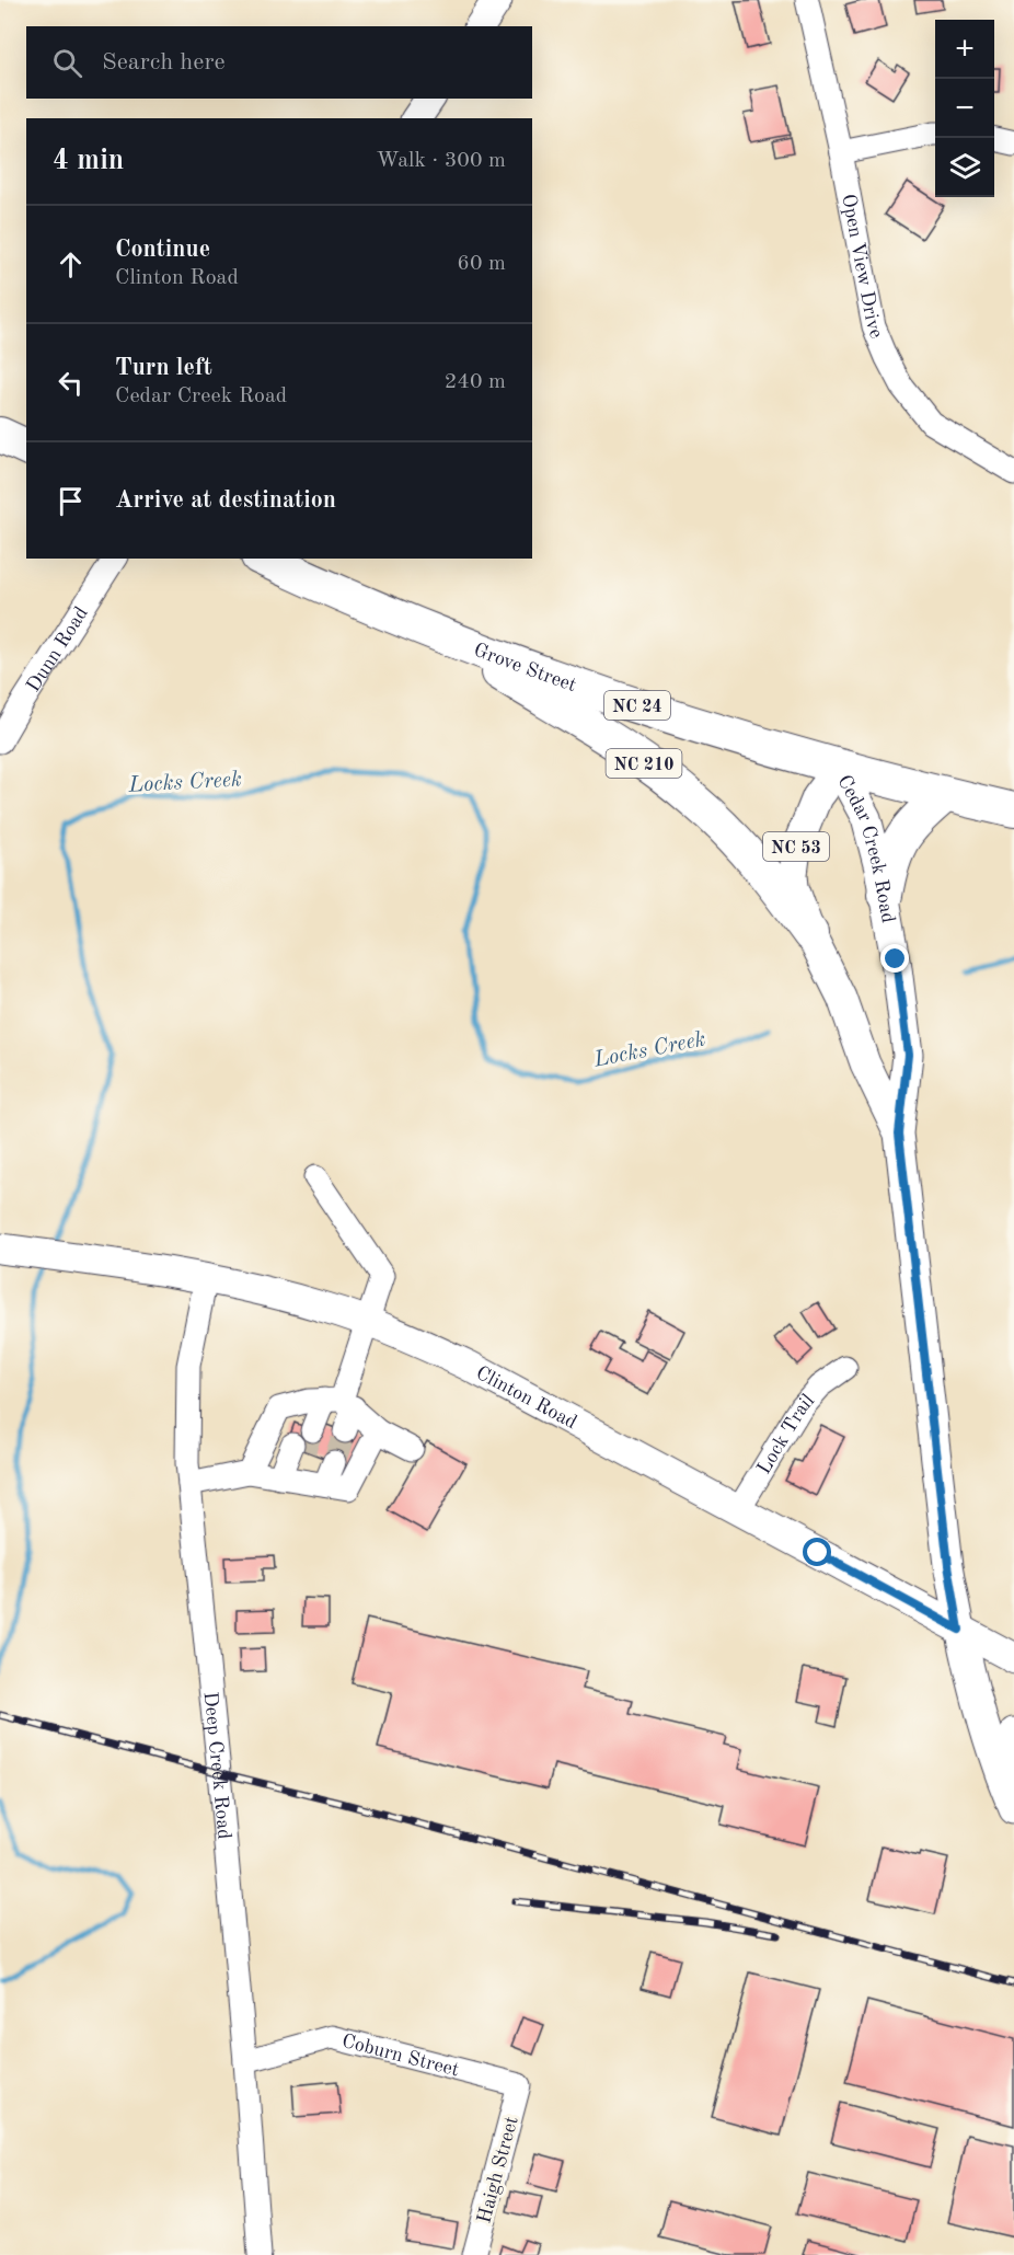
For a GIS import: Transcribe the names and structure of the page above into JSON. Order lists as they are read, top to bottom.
{
  "streets": {
    "highway": ["Grove Street", "NC 24", "NC 210"],
    "main road": ["NC 53", "Cedar Creek Road", "Clinton Road"],
    "street": [
      "Open View Drive",
      "Dunn Road",
      "Lock Trail",
      "Deep Creek Road",
      "Coburn Street",
      "Haigh Street"
    ]
  },
  "crossings": [
    ["Grove Street", "NC 24"],
    ["Grove Street", "NC 210"],
    ["Grove Street", "Cedar Creek Road"],
    ["NC 24", "Cedar Creek Road"],
    ["NC 210", "Cedar Creek Road"],
    ["Cedar Creek Road", "Clinton Road"],
    ["Clinton Road", "Lock Trail"],
    ["Clinton Road", "Deep Creek Road"],
    ["Deep Creek Road", "Coburn Street"],
    ["Coburn Street", "Haigh Street"]
  ],
  "water": ["Locks Creek"],
  "page": {
    "map_buttons": ["+", "−"],
    "search": "Search here",
    "heading": ["4 min", "Walk · 300 m"],
    "list": [
      ["Continue", "Clinton Road", "60 m"],
      ["Turn left", "Cedar Creek Road", "240 m"],
      "Arrive at destination"
    ]
  }
}
